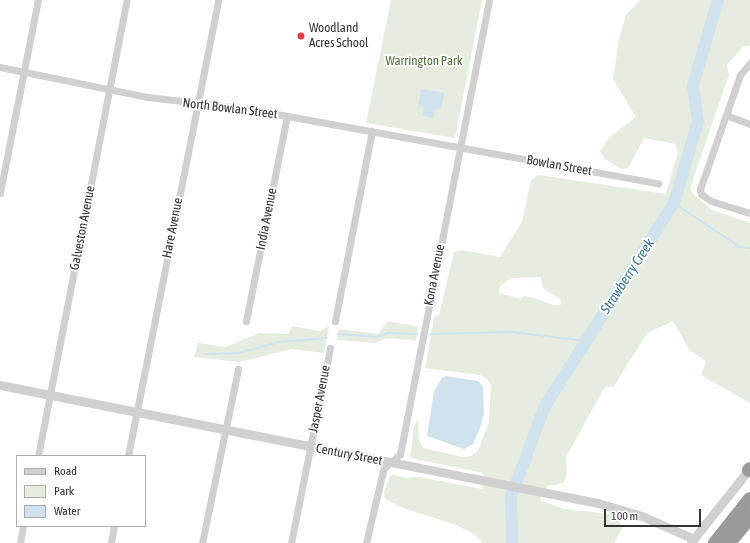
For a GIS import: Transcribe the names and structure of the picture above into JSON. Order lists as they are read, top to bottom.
{
  "streets": {
    "street": [
      "North Bowlan Street",
      "Bowlan Street",
      "India Avenue",
      "Galveston Avenue",
      "Hare Avenue",
      "Kona Avenue",
      "Jasper Avenue",
      "Century Street"
    ]
  },
  "crossings": [
    ["North Bowlan Street", "Bowlan Street"],
    ["North Bowlan Street", "India Avenue"],
    ["North Bowlan Street", "Galveston Avenue"],
    ["North Bowlan Street", "Hare Avenue"],
    ["North Bowlan Street", "Kona Avenue"],
    ["Bowlan Street", "Kona Avenue"],
    ["Galveston Avenue", "Century Street"],
    ["Hare Avenue", "Century Street"],
    ["Kona Avenue", "Century Street"],
    ["Jasper Avenue", "Century Street"]
  ],
  "water": ["Strawberry Creek"],
  "parks": ["Warrington Park"],
  "places": ["Woodland Acres School"],
  "legend": ["Road", "Park", "Water"],
  "scale_bar": "100 m"
}
